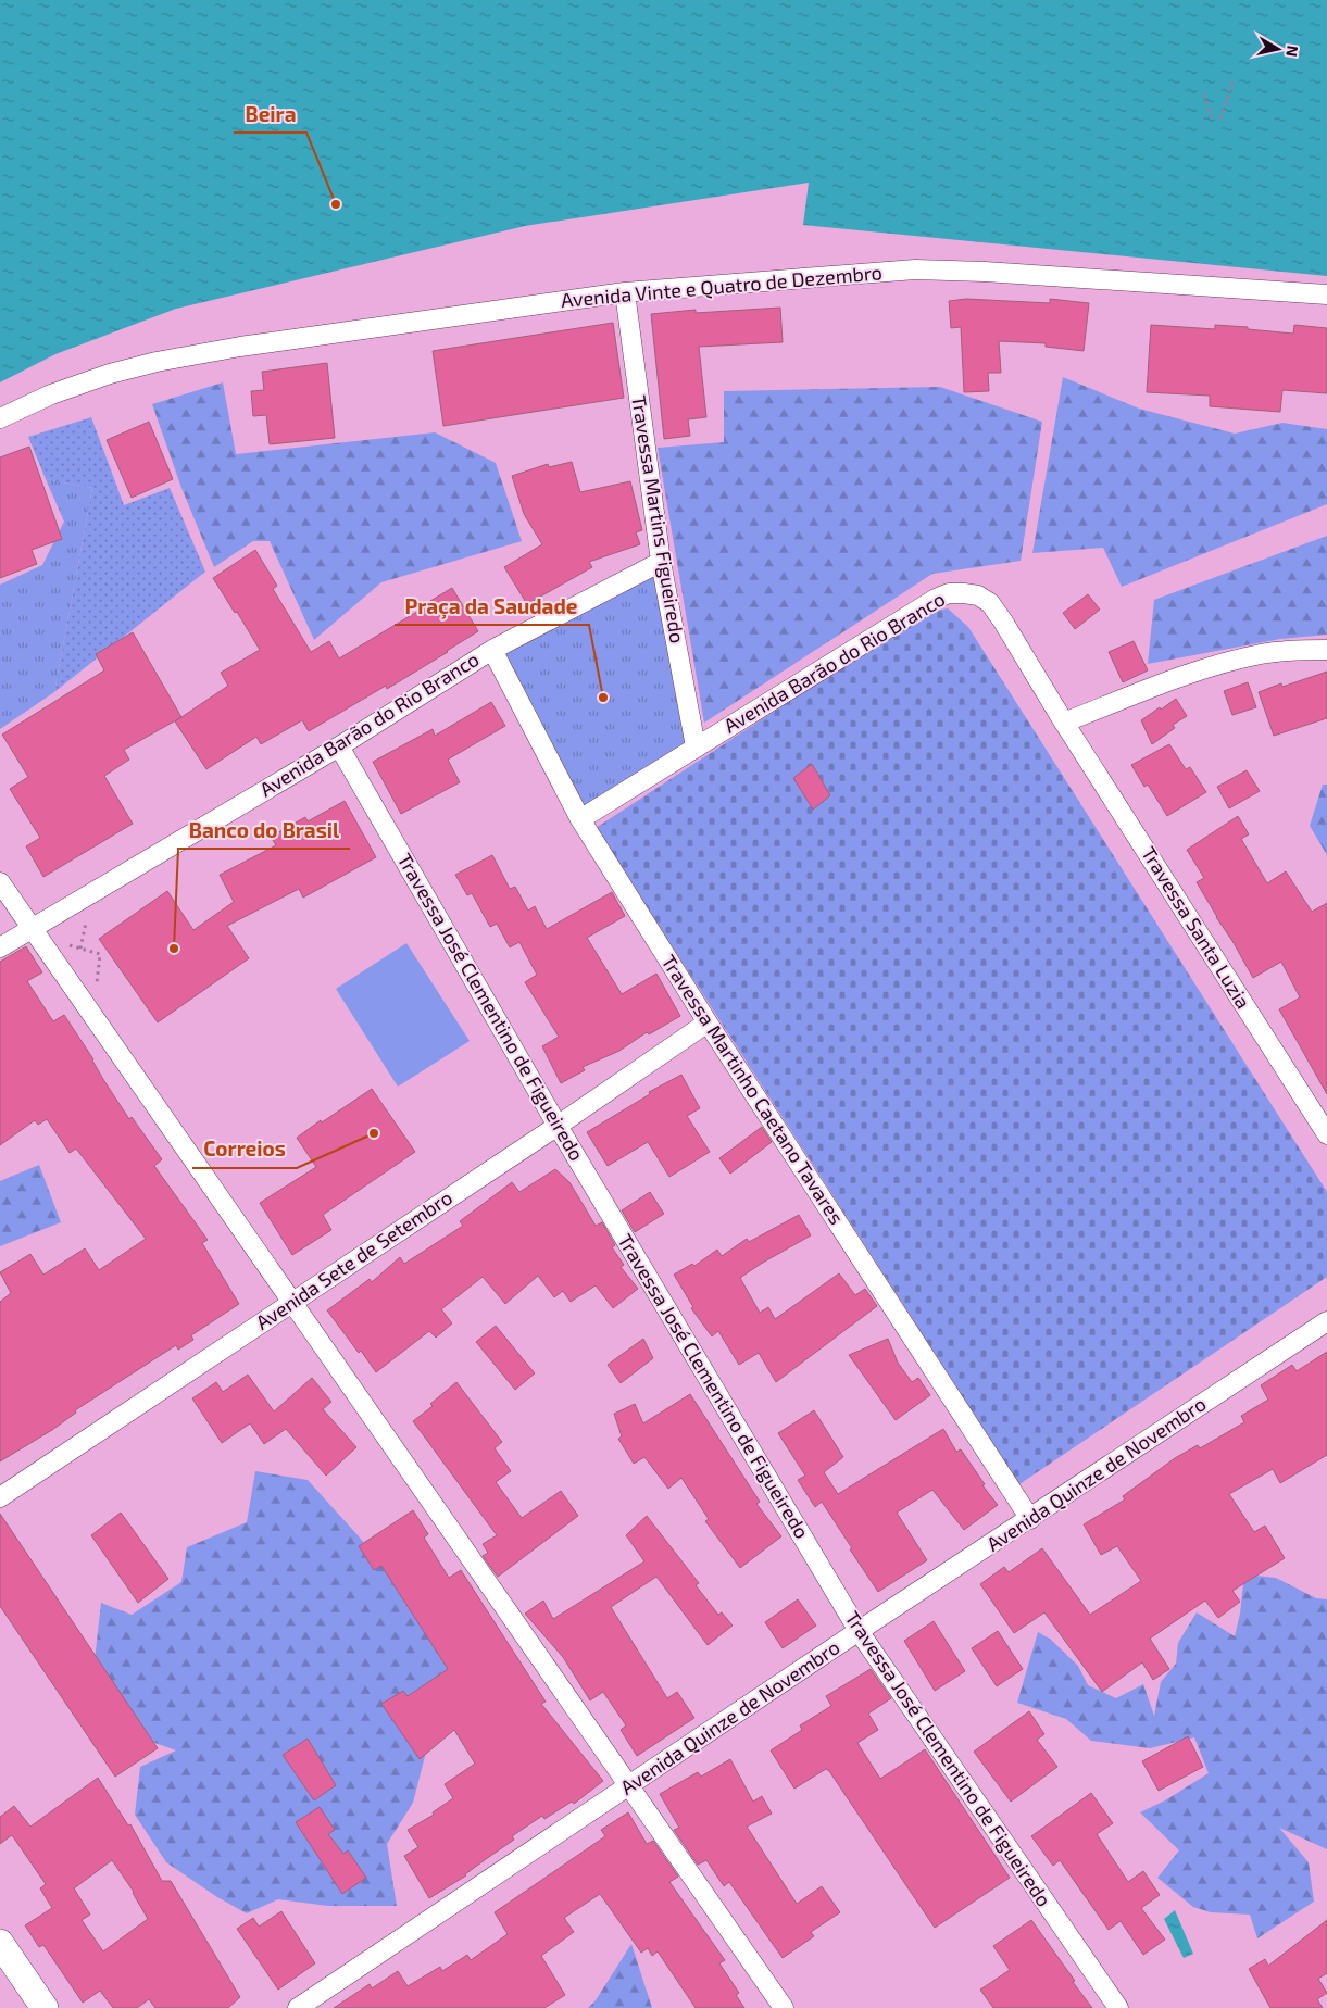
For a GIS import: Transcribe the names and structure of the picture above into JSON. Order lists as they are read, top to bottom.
{
  "streets": {
    "street": [
      "Avenida Vinte e Quatro de Dezembro",
      "Travessa Martins Figueiredo",
      "Avenida Barão do Rio Branco",
      "Travessa Santa Luzia",
      "Travessa José Clementino de Figueiredo",
      "Travessa Martinho Caetano Tavares",
      "Avenida Sete de Setembro",
      "Avenida Quinze de Novembro"
    ]
  },
  "crossings": [
    ["Avenida Vinte e Quatro de Dezembro", "Travessa Martins Figueiredo"],
    ["Travessa Martins Figueiredo", "Avenida Barão do Rio Branco"],
    ["Avenida Barão do Rio Branco", "Travessa Santa Luzia"],
    ["Avenida Barão do Rio Branco", "Travessa José Clementino de Figueiredo"],
    ["Avenida Barão do Rio Branco", "Travessa Martinho Caetano Tavares"],
    ["Travessa José Clementino de Figueiredo", "Avenida Sete de Setembro"],
    ["Travessa José Clementino de Figueiredo", "Avenida Quinze de Novembro"],
    ["Travessa Martinho Caetano Tavares", "Avenida Sete de Setembro"],
    ["Travessa Martinho Caetano Tavares", "Avenida Quinze de Novembro"]
  ],
  "places": [
    "Beira",
    "Praça da Saudade",
    "Banco do Brasil",
    "Correios"
  ],
  "north": "right"
}
